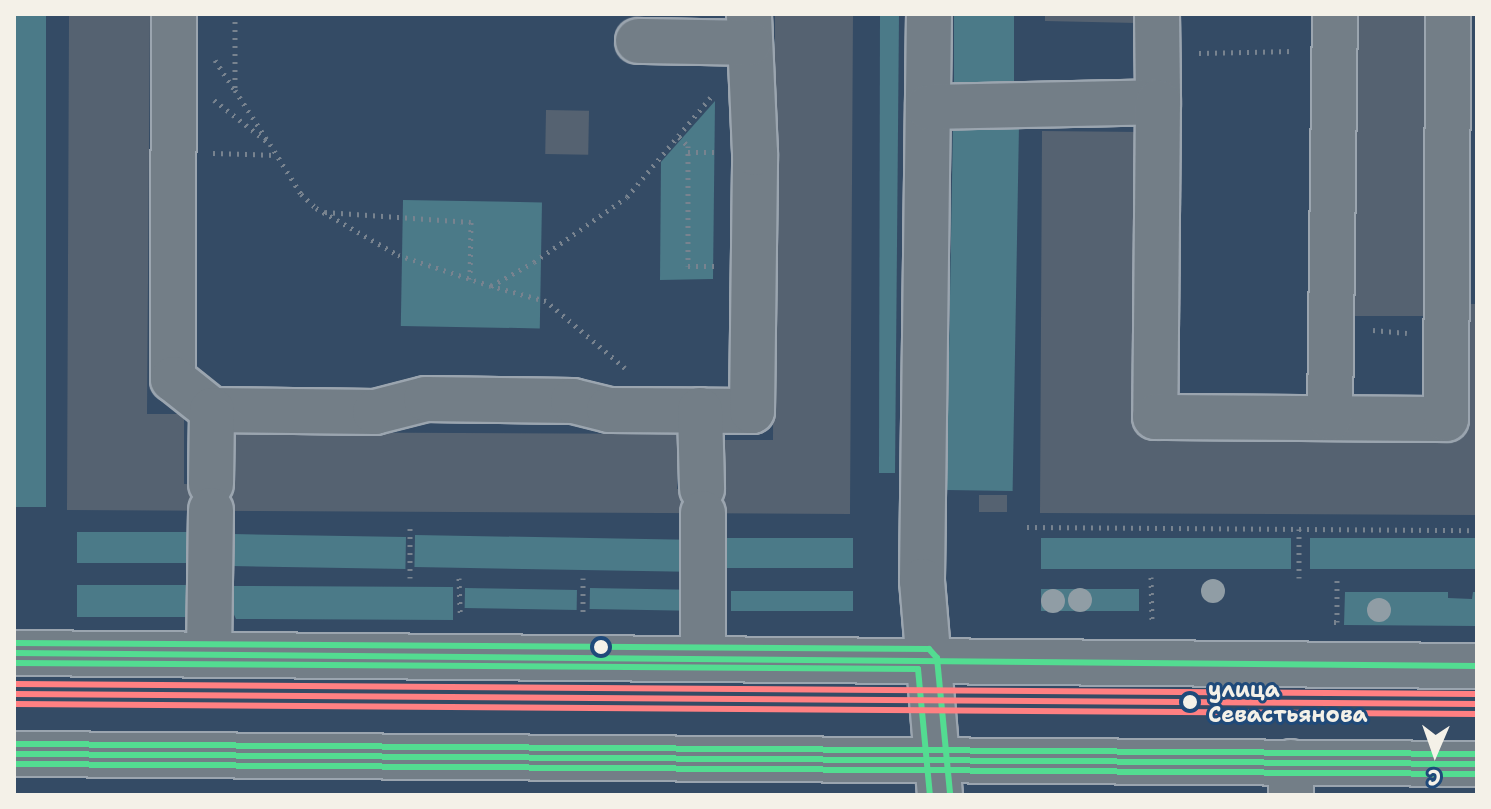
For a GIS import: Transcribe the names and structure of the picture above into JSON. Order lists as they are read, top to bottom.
{
  "places": ["улица Севастьянова"],
  "north": "bottom"
}
